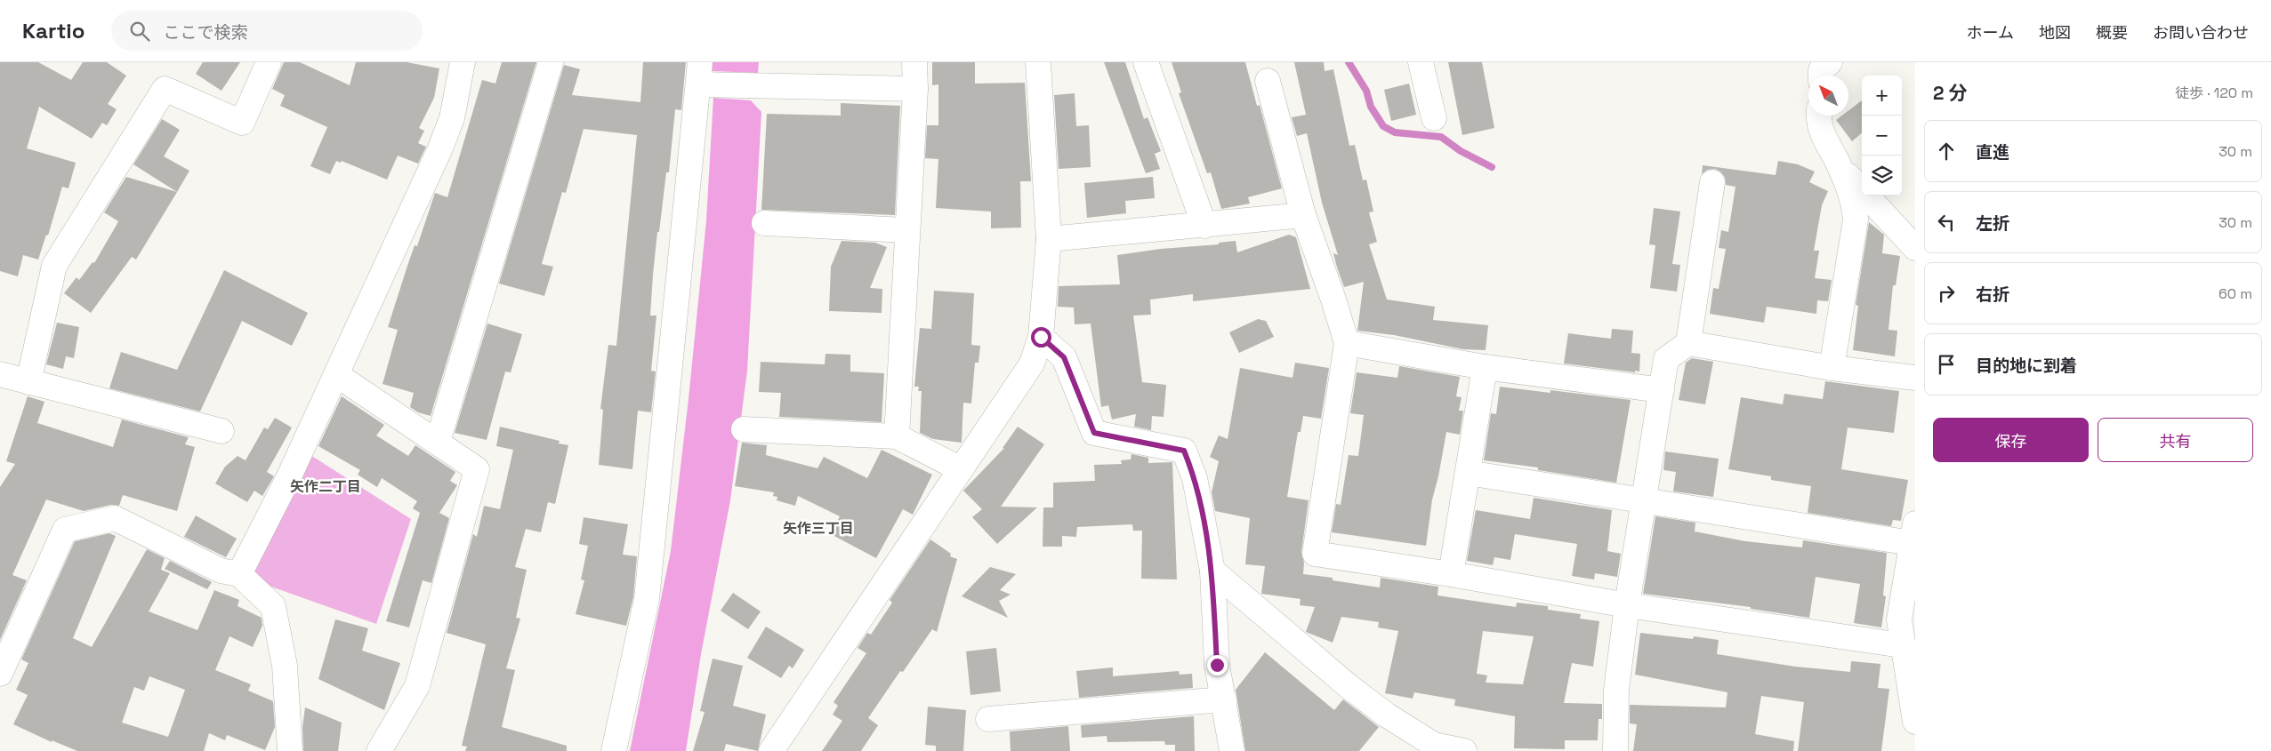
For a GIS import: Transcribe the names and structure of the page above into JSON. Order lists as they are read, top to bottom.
{
  "districts": ["矢作二丁目", "矢作三丁目"],
  "north": "top left",
  "page": {
    "header": "Kartio",
    "search": "ここで検索",
    "nav": [
      "ホーム",
      "地図",
      "概要",
      "お問い合わせ"
    ],
    "heading": ["2 分", "徒歩 · 120 m"],
    "map_buttons": ["+", "−"],
    "list": [
      ["直進", "30 m"],
      ["左折", "30 m"],
      ["右折", "60 m"],
      "目的地に到着"
    ],
    "buttons": ["保存", "共有"]
  }
}
